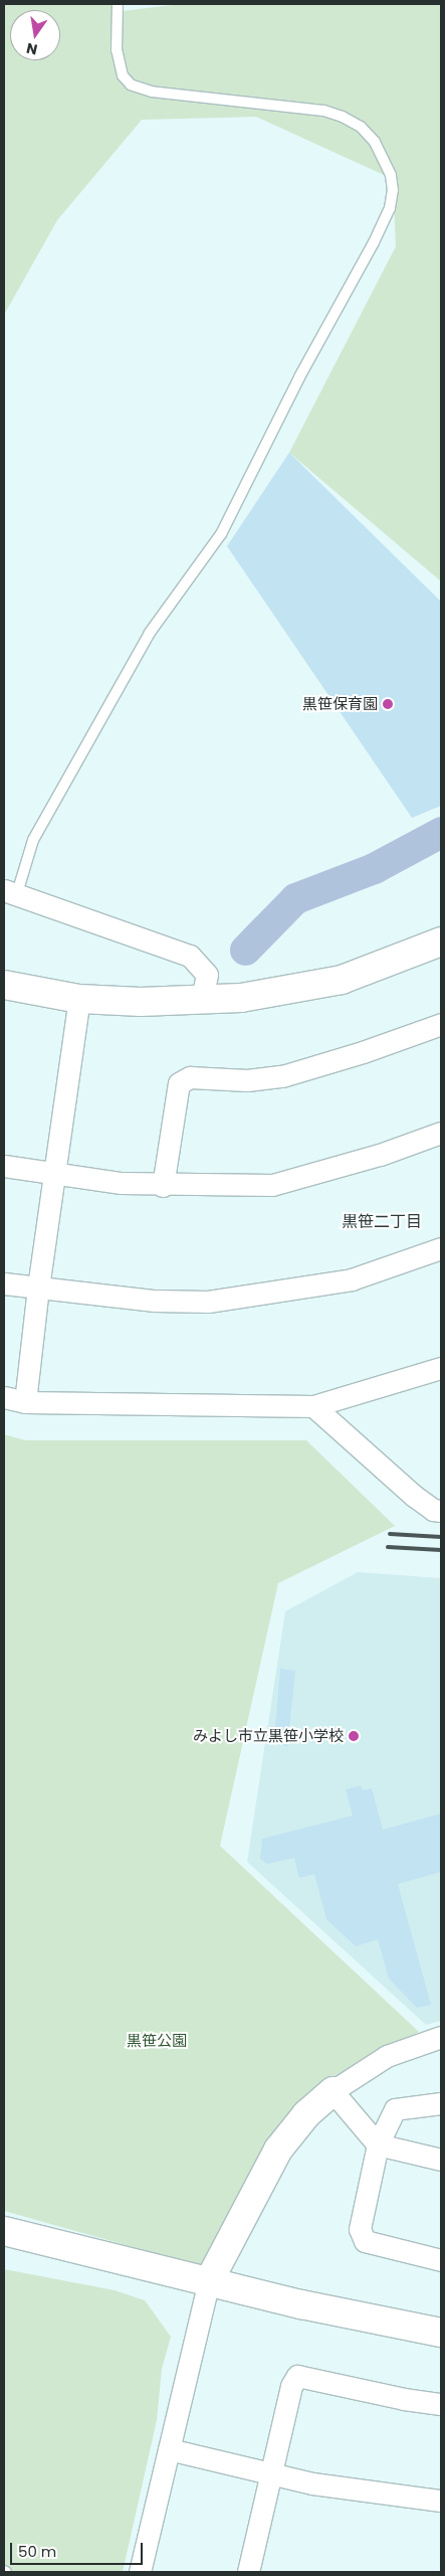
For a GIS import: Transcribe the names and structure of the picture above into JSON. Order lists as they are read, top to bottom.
{
  "districts": ["黒笹二丁目"],
  "parks": ["黒笹公園"],
  "places": ["黒笹保育園", "みよし市立黒笹小学校"],
  "scale_bar": "50 m",
  "north": "bottom"
}
